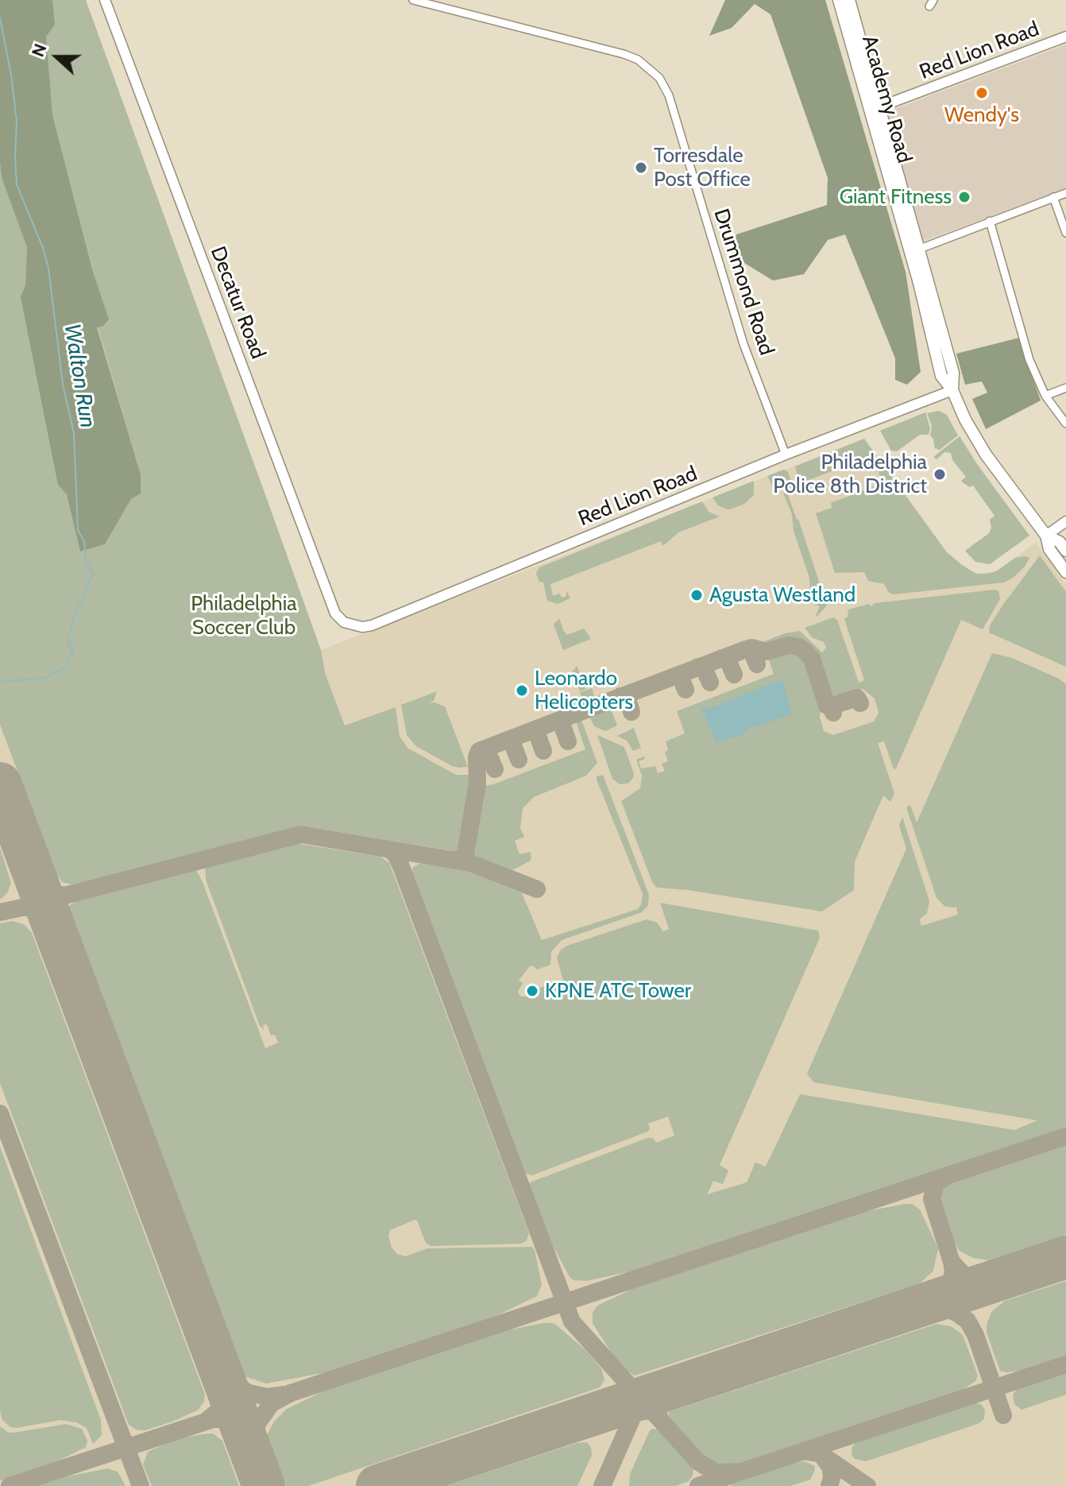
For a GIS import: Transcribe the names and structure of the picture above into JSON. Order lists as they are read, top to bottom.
{
  "streets": {
    "main road": ["Academy Road"],
    "street": ["Red Lion Road", "Drummond Road", "Decatur Road"]
  },
  "crossings": [
    ["Red Lion Road", "Academy Road"],
    ["Red Lion Road", "Drummond Road"],
    ["Red Lion Road", "Decatur Road"]
  ],
  "water": ["Walton Run"],
  "parks": ["Philadelphia Soccer Club"],
  "places": [
    "Wendy's",
    "Torresdale Post Office",
    "Giant Fitness",
    "Philadelphia Police 8th District",
    "Agusta Westland",
    "Leonardo Helicopters",
    "KPNE ATC Tower"
  ],
  "north": "left"
}
